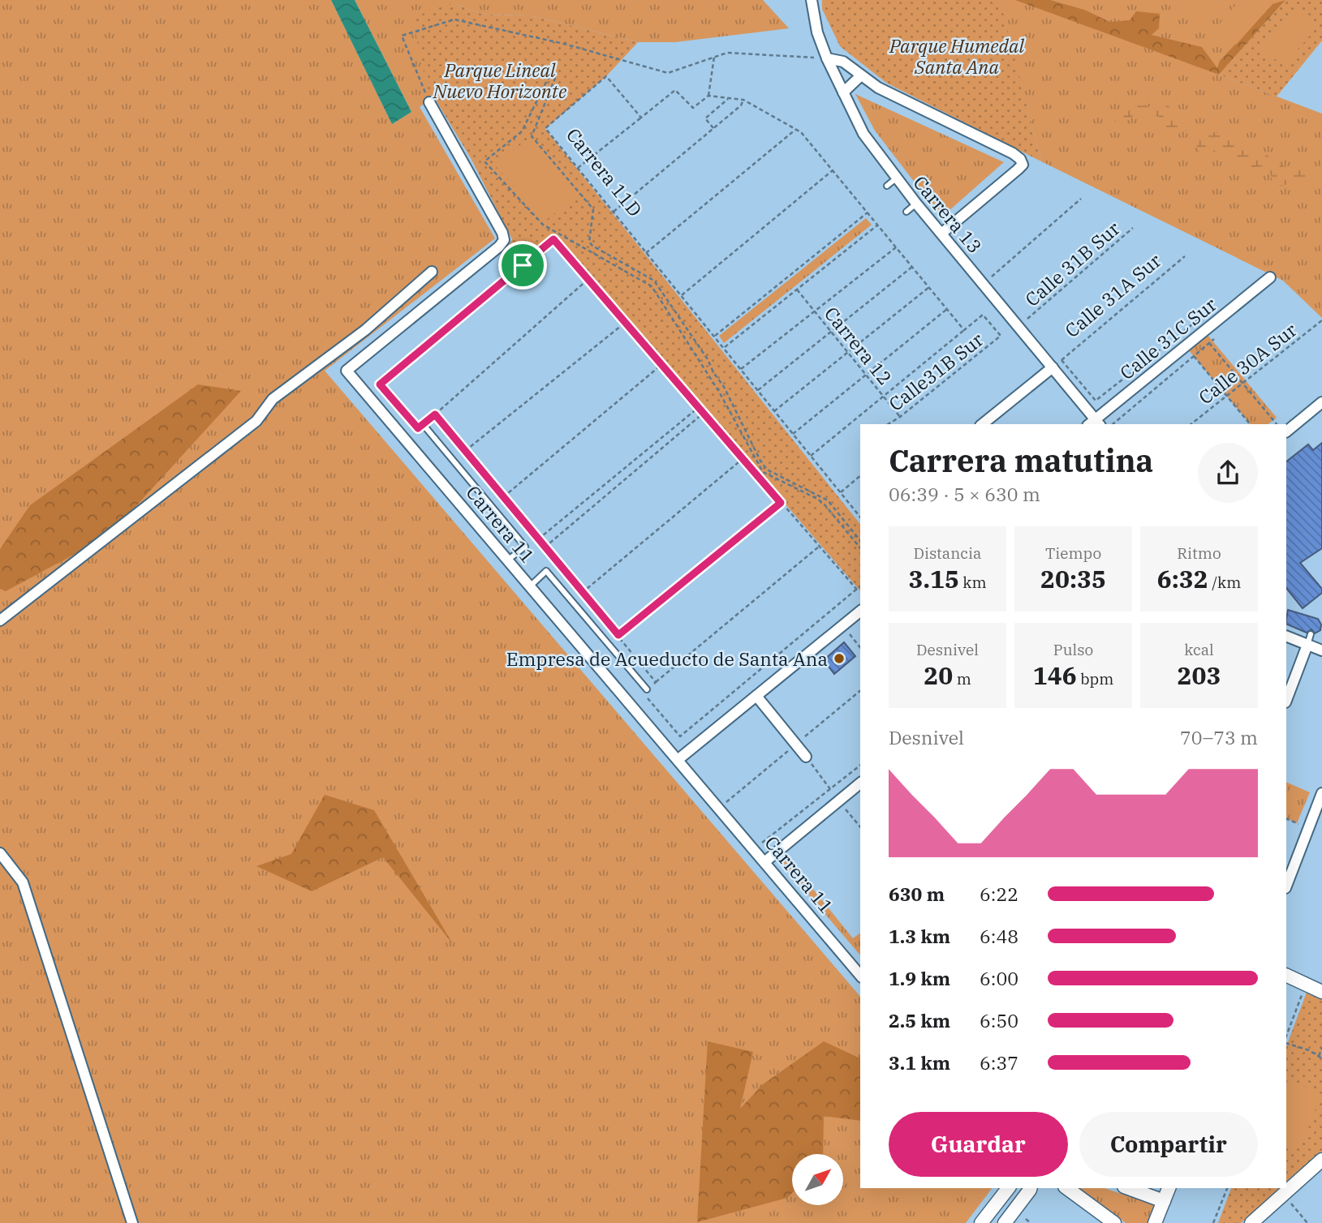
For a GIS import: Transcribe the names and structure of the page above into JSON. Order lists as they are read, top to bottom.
{
  "streets": {
    "street": ["Carrera 13", "Calle 31C Sur", "Carrera 11"],
    "path": [
      "Carrera 11D",
      "Calle 31B Sur",
      "Calle 31A Sur",
      "Carrera 12",
      "Calle 30A Sur",
      "Calle31B Sur"
    ]
  },
  "crossings": [
    ["Carrera 13", "Calle 31C Sur"],
    ["Carrera 12", "Calle31B Sur"]
  ],
  "parks": ["Parque Humedal Santa Ana", "Parque Lineal Nuevo Horizonte"],
  "places": ["Empresa de Acueducto de Santa Ana"],
  "north": "top right",
  "page": {
    "heading": ["Carrera matutina", "06:39 · 5 × 630 m"],
    "stats": [
      ["Distancia", "3.15 km"],
      ["Tiempo", "20:35"],
      ["Ritmo", "6:32 /km"],
      ["Desnivel", "20 m"],
      ["Pulso", "146 bpm"],
      ["kcal", "203"]
    ],
    "chart": ["Desnivel", "70–73 m"],
    "list": [
      {
        "name": "630 m",
        "note": "6:22"
      },
      {
        "name": "1.3 km",
        "note": "6:48"
      },
      {
        "name": "1.9 km",
        "note": "6:00"
      },
      {
        "name": "2.5 km",
        "note": "6:50"
      },
      {
        "name": "3.1 km",
        "note": "6:37"
      }
    ],
    "buttons": ["Guardar", "Compartir"]
  }
}
